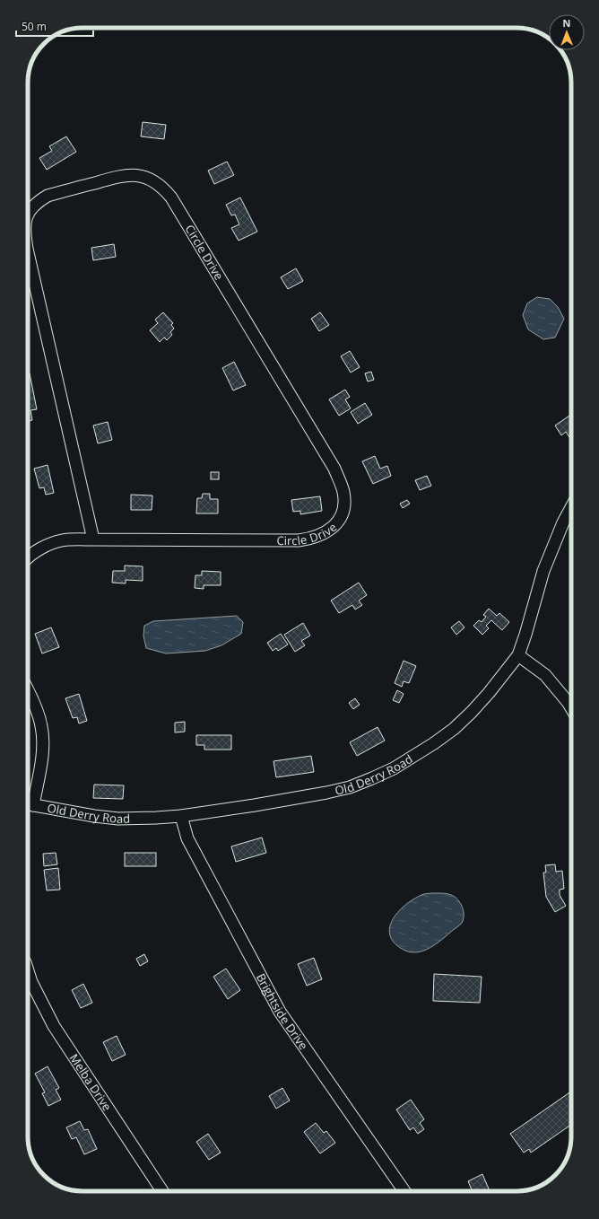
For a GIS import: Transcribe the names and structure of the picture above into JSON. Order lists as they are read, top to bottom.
{
  "streets": {
    "street": [
      "Circle Drive",
      "Old Derry Road",
      "Brightside Drive",
      "Melba Drive"
    ]
  },
  "crossings": [
    ["Old Derry Road", "Brightside Drive"]
  ],
  "scale_bar": "50 m",
  "north": "top"
}
